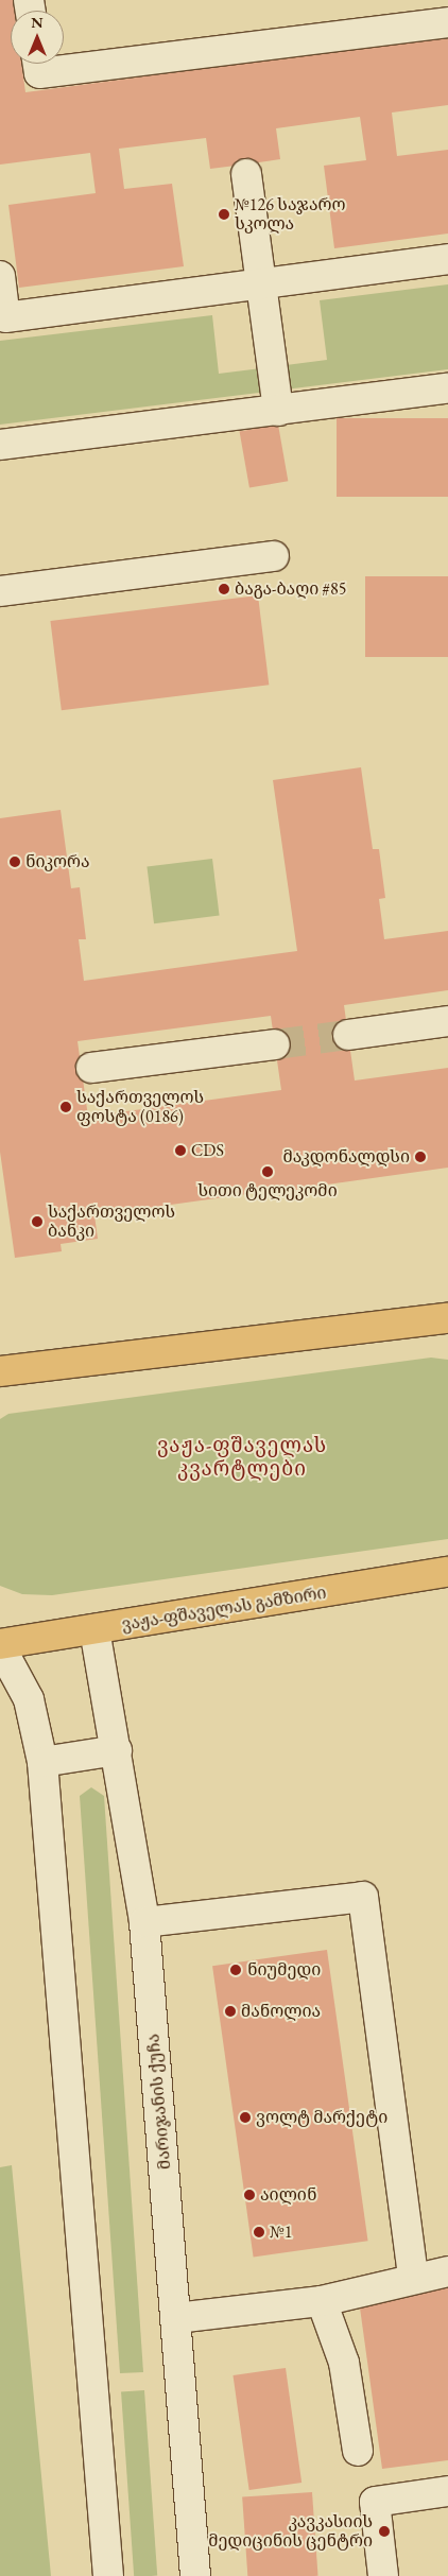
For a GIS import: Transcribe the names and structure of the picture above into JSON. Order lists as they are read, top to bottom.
{
  "streets": {
    "main road": ["ვაჟა-ფშაველას გამზირი"],
    "street": ["მარიჯანის ქუჩა"]
  },
  "crossings": [
    ["ვაჟა-ფშაველას გამზირი", "მარიჯანის ქუჩა"]
  ],
  "districts": ["ვაჟა-ფშაველას კვარტლები"],
  "places": [
    "№126 საჯარო სკოლა",
    "ბაგა-ბაღი #85",
    "ნიკორა",
    "საქართველოს ფოსტა (0186)",
    "CDS",
    "მაკდონალდსი",
    "სითი ტელეკომი",
    "საქართველოს ბანკი",
    "ნიუმედი",
    "მანოლია",
    "ვოლტ მარქეტი",
    "აილინ",
    "№1",
    "კავკასიის მედიცინის ცენტრი"
  ],
  "north": "top"
}
